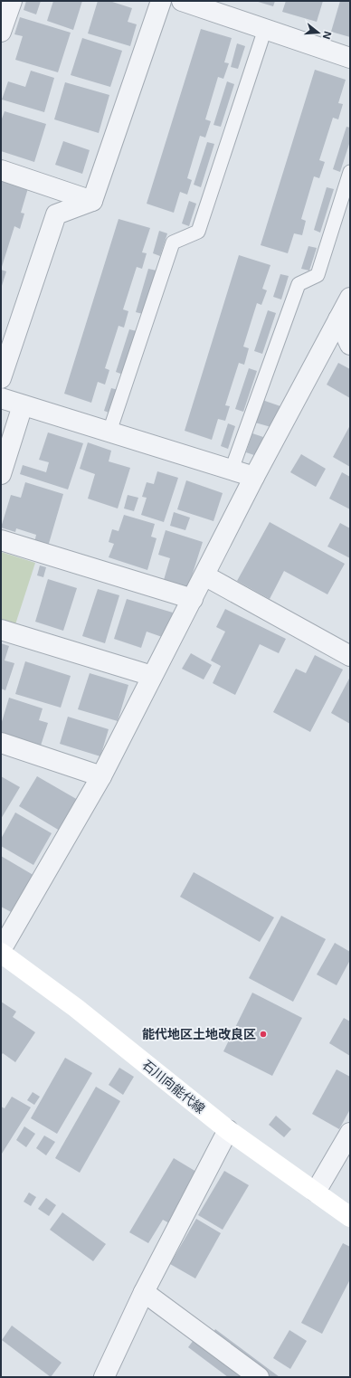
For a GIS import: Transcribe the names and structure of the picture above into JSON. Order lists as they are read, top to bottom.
{
  "streets": {
    "main road": ["石川向能代線"]
  },
  "places": ["能代地区土地改良区"],
  "north": "right"
}
